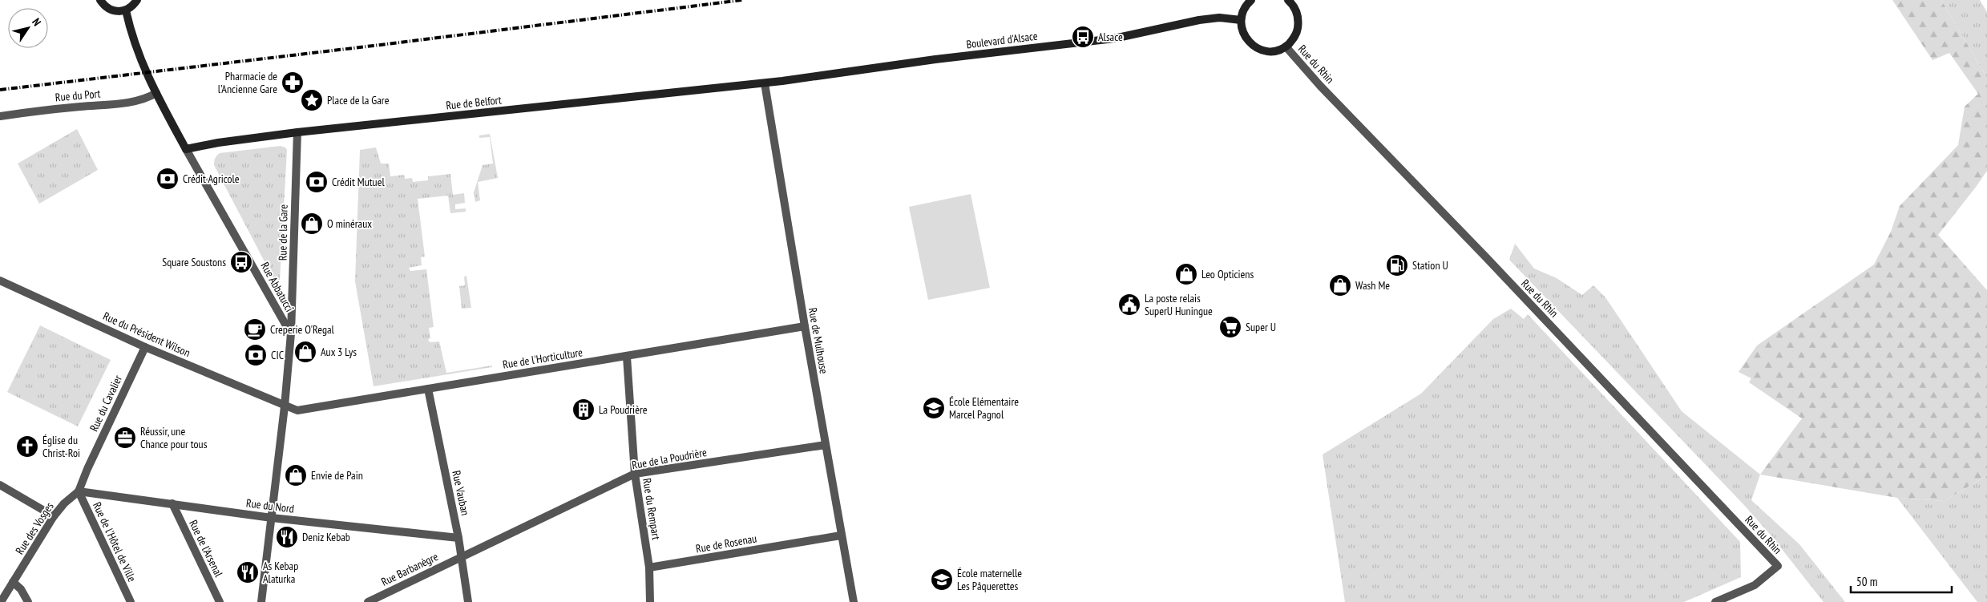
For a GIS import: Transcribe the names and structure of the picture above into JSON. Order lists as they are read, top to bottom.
{
  "streets": {
    "main road": ["Boulevard d'Alsace", "Rue de Belfort", "Rue Abbatucci"],
    "street": [
      "Rue du Rhin",
      "Rue du Port",
      "Rue de la Gare",
      "Rue du Président Wilson",
      "Rue de Mulhouse",
      "Rue de l'Horticulture",
      "Rue du Cavalier",
      "Rue de la Poudrière",
      "Rue Vauban",
      "Rue du Nord",
      "Rue du Rempart",
      "Rue des Vosges",
      "Rue de l'Hôtel de Ville",
      "Rue de Rosenau",
      "Rue de l'Arsenal",
      "Rue Barbanègre"
    ]
  },
  "crossings": [
    ["Boulevard d'Alsace", "Rue de Belfort"],
    ["Boulevard d'Alsace", "Rue de Mulhouse"],
    ["Rue du Port", "Rue Abbatucci"],
    ["Rue de Belfort", "Rue de la Gare"],
    ["Rue de Belfort", "Rue Abbatucci"],
    ["Rue de Belfort", "Rue de Mulhouse"],
    ["Rue de la Gare", "Rue Abbatucci"],
    ["Rue du Président Wilson", "Rue de l'Horticulture"],
    ["Rue du Président Wilson", "Rue du Cavalier"],
    ["Rue de Mulhouse", "Rue de l'Horticulture"],
    ["Rue de Mulhouse", "Rue de la Poudrière"],
    ["Rue de Mulhouse", "Rue de Rosenau"],
    ["Rue de l'Horticulture", "Rue Vauban"],
    ["Rue de l'Horticulture", "Rue du Rempart"],
    ["Rue du Cavalier", "Rue du Nord"],
    ["Rue du Cavalier", "Rue des Vosges"],
    ["Rue du Cavalier", "Rue de l'Hôtel de Ville"],
    ["Rue de la Poudrière", "Rue Vauban"],
    ["Rue de la Poudrière", "Rue du Rempart"],
    ["Rue de la Poudrière", "Rue Barbanègre"],
    ["Rue Vauban", "Rue du Nord"],
    ["Rue Vauban", "Rue Barbanègre"],
    ["Rue du Nord", "Rue des Vosges"],
    ["Rue du Nord", "Rue de l'Hôtel de Ville"],
    ["Rue du Nord", "Rue de l'Arsenal"],
    ["Rue du Rempart", "Rue de Rosenau"],
    ["Rue des Vosges", "Rue de l'Hôtel de Ville"]
  ],
  "places": {
    "bus stop": ["Alsace", "Square Soustons"],
    "pharmacy": ["Pharmacie de l'Ancienne Gare"],
    "place": ["Place de la Gare"],
    "bank": ["Crédit Agricole", "Crédit Mutuel", "CIC"],
    "shop": [
      "O minéraux",
      "Leo Opticiens",
      "Wash Me",
      "Aux 3 Lys",
      "Envie de Pain"
    ],
    "fuel station": ["Station U"],
    "public building": ["La poste relais SuperU Huningue"],
    "supermarket": ["Super U"],
    "cafe": ["Creperie O'Regal"],
    "school or university": ["École Elémentaire Marcel Pagnol", "École maternelle Les Pâquerettes"],
    "building": ["La Poudrière"],
    "office": ["Réussir, une Chance pour tous"],
    "church": ["Église du Christ-Roi"],
    "restaurant": ["Deniz Kebab", "As Kebap Alaturka"]
  },
  "scale_bar": "50 m",
  "north": "top right"
}
